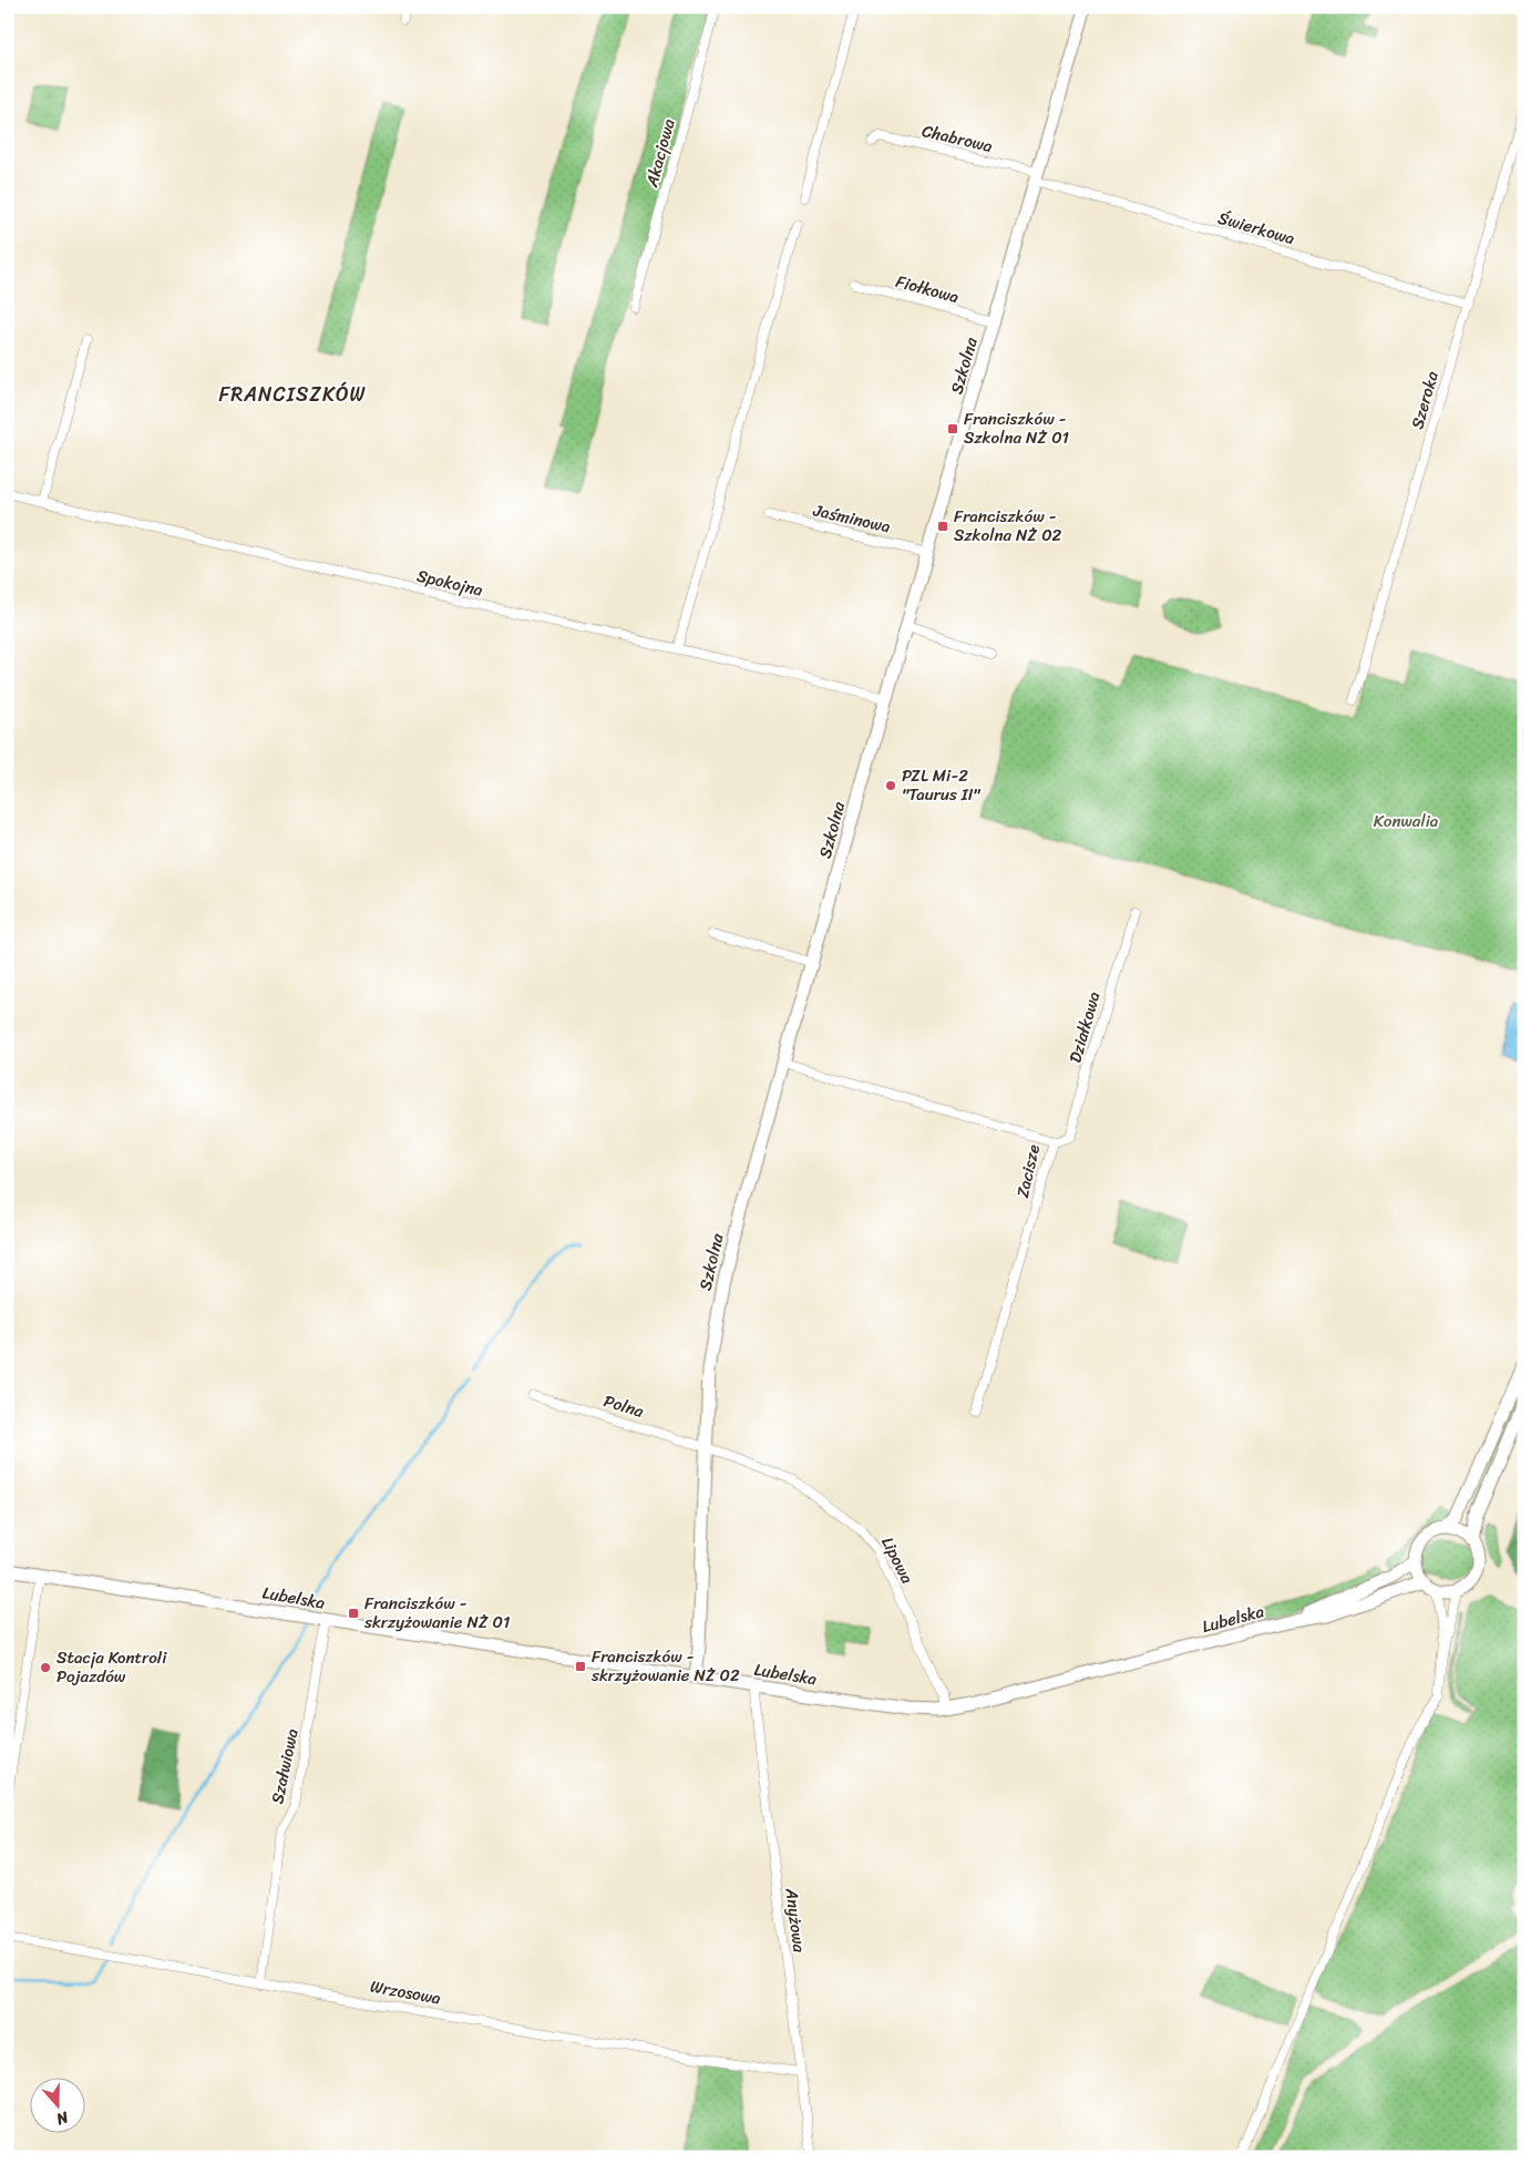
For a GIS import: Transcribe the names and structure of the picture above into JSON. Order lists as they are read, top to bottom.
{
  "streets": {
    "main road": ["Szkolna", "Lubelska"],
    "street": [
      "Chabrowa",
      "Akacjowa",
      "Świerkowa",
      "Fiołkowa",
      "Szeroka",
      "Jaśminowa",
      "Spokojna",
      "Działkowa",
      "Zacisze",
      "Polna",
      "Lipowa",
      "Szałwiowa",
      "Anyżowa",
      "Wrzosowa"
    ]
  },
  "crossings": [
    ["Chabrowa", "Świerkowa"],
    ["Chabrowa", "Szkolna"],
    ["Świerkowa", "Szkolna"],
    ["Świerkowa", "Szeroka"],
    ["Fiołkowa", "Szkolna"],
    ["Szkolna", "Jaśminowa"],
    ["Szkolna", "Spokojna"],
    ["Szkolna", "Zacisze"],
    ["Szkolna", "Polna"],
    ["Szkolna", "Lipowa"],
    ["Szkolna", "Lubelska"],
    ["Działkowa", "Zacisze"],
    ["Polna", "Lipowa"],
    ["Lipowa", "Lubelska"],
    ["Lubelska", "Szałwiowa"],
    ["Lubelska", "Anyżowa"],
    ["Szałwiowa", "Wrzosowa"],
    ["Anyżowa", "Wrzosowa"]
  ],
  "districts": ["FRANCISZKÓW"],
  "parks": ["Konwalia"],
  "places": {
    "transit": [
      "Franciszków - Szkolna NŻ 01",
      "Franciszków - Szkolna NŻ 02",
      "Franciszków - skrzyżowanie NŻ 01",
      "Franciszków - skrzyżowanie NŻ 02"
    ],
    "other": ["PZL Mi-2 \"Taurus II\"", "Stacja Kontroli Pojazdów"]
  },
  "north": "bottom"
}
